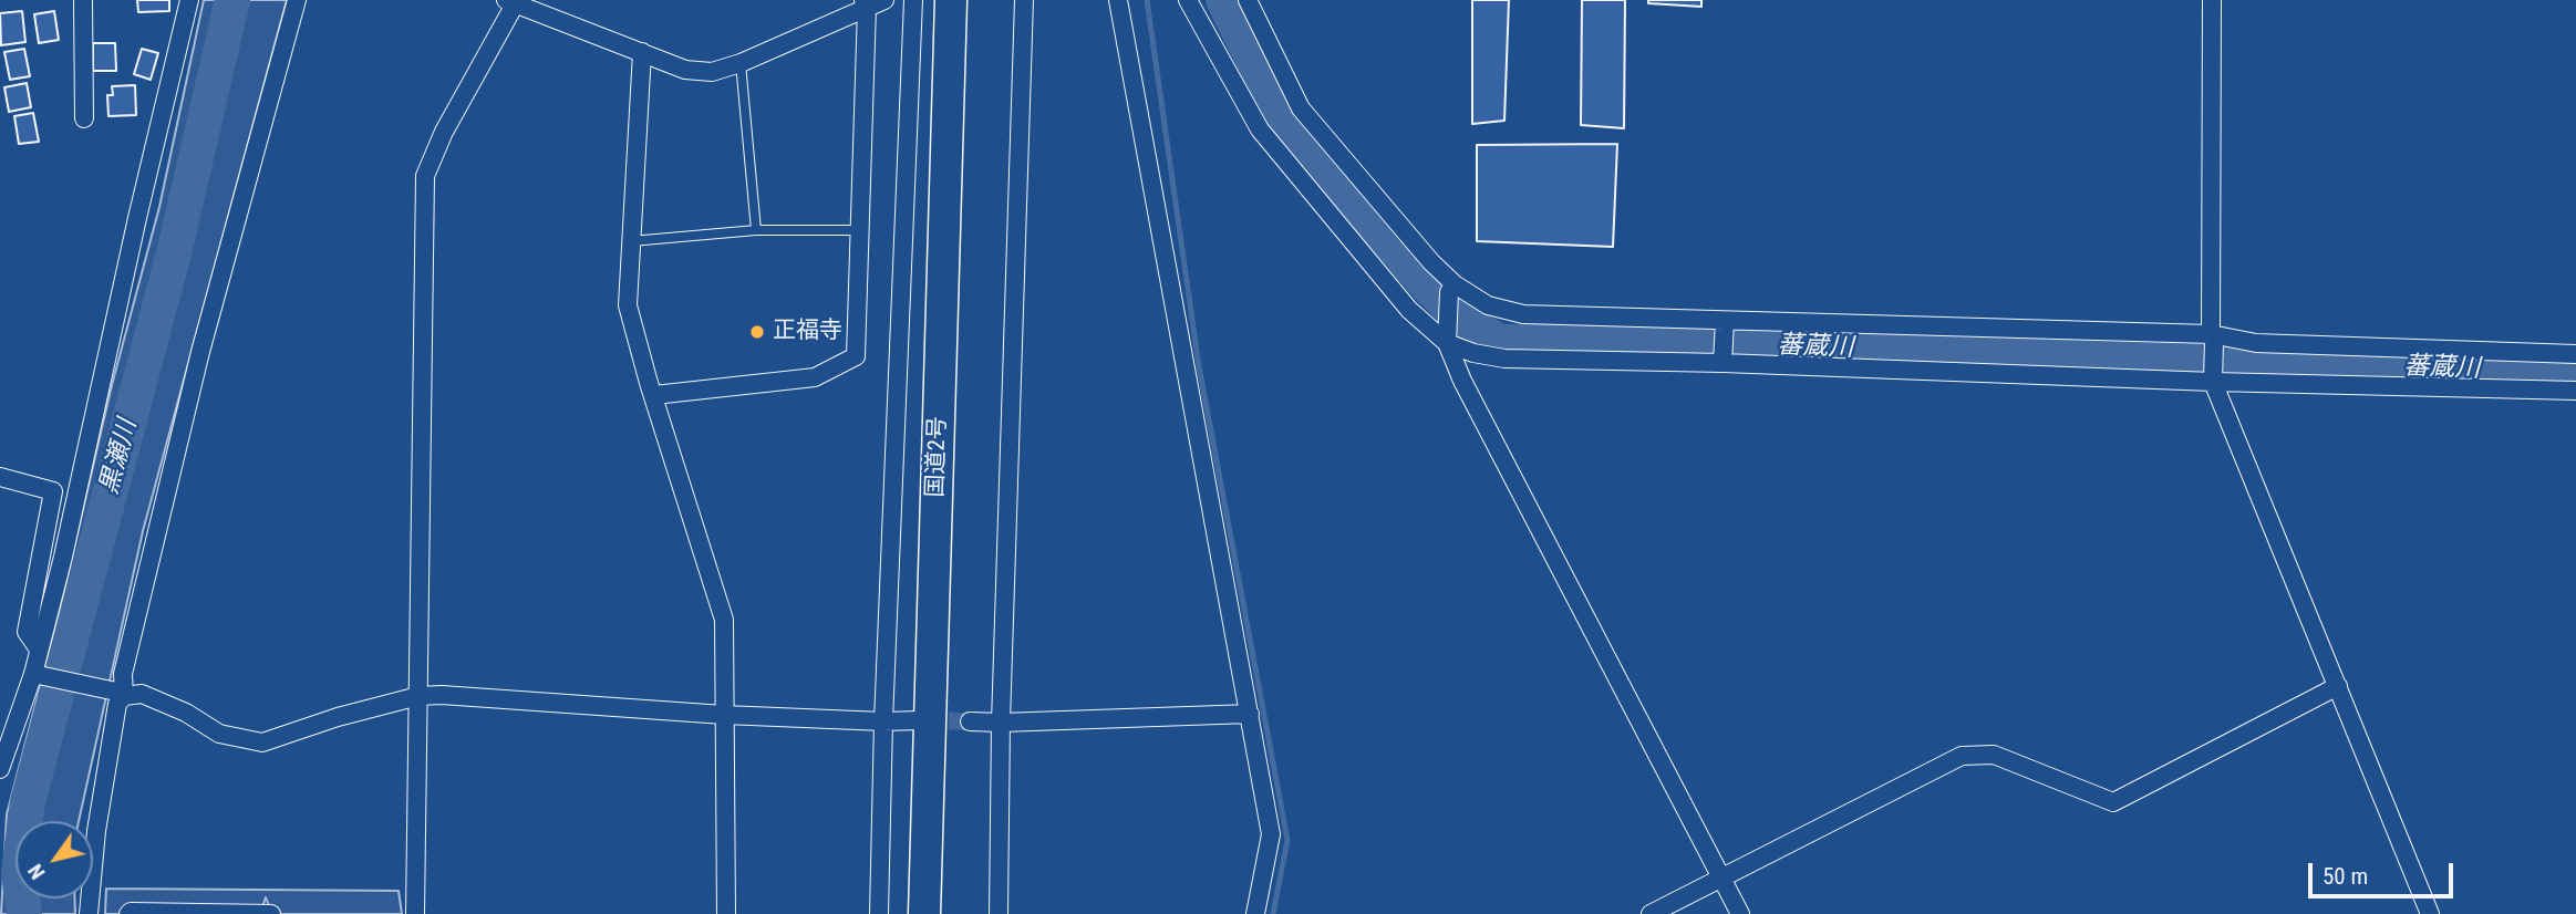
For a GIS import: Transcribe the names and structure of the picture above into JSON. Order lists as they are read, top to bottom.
{
  "streets": {
    "highway": ["国道2号"]
  },
  "water": ["蕃蔵川", "黒瀬川"],
  "places": ["正福寺"],
  "scale_bar": "50 m",
  "north": "bottom left"
}
